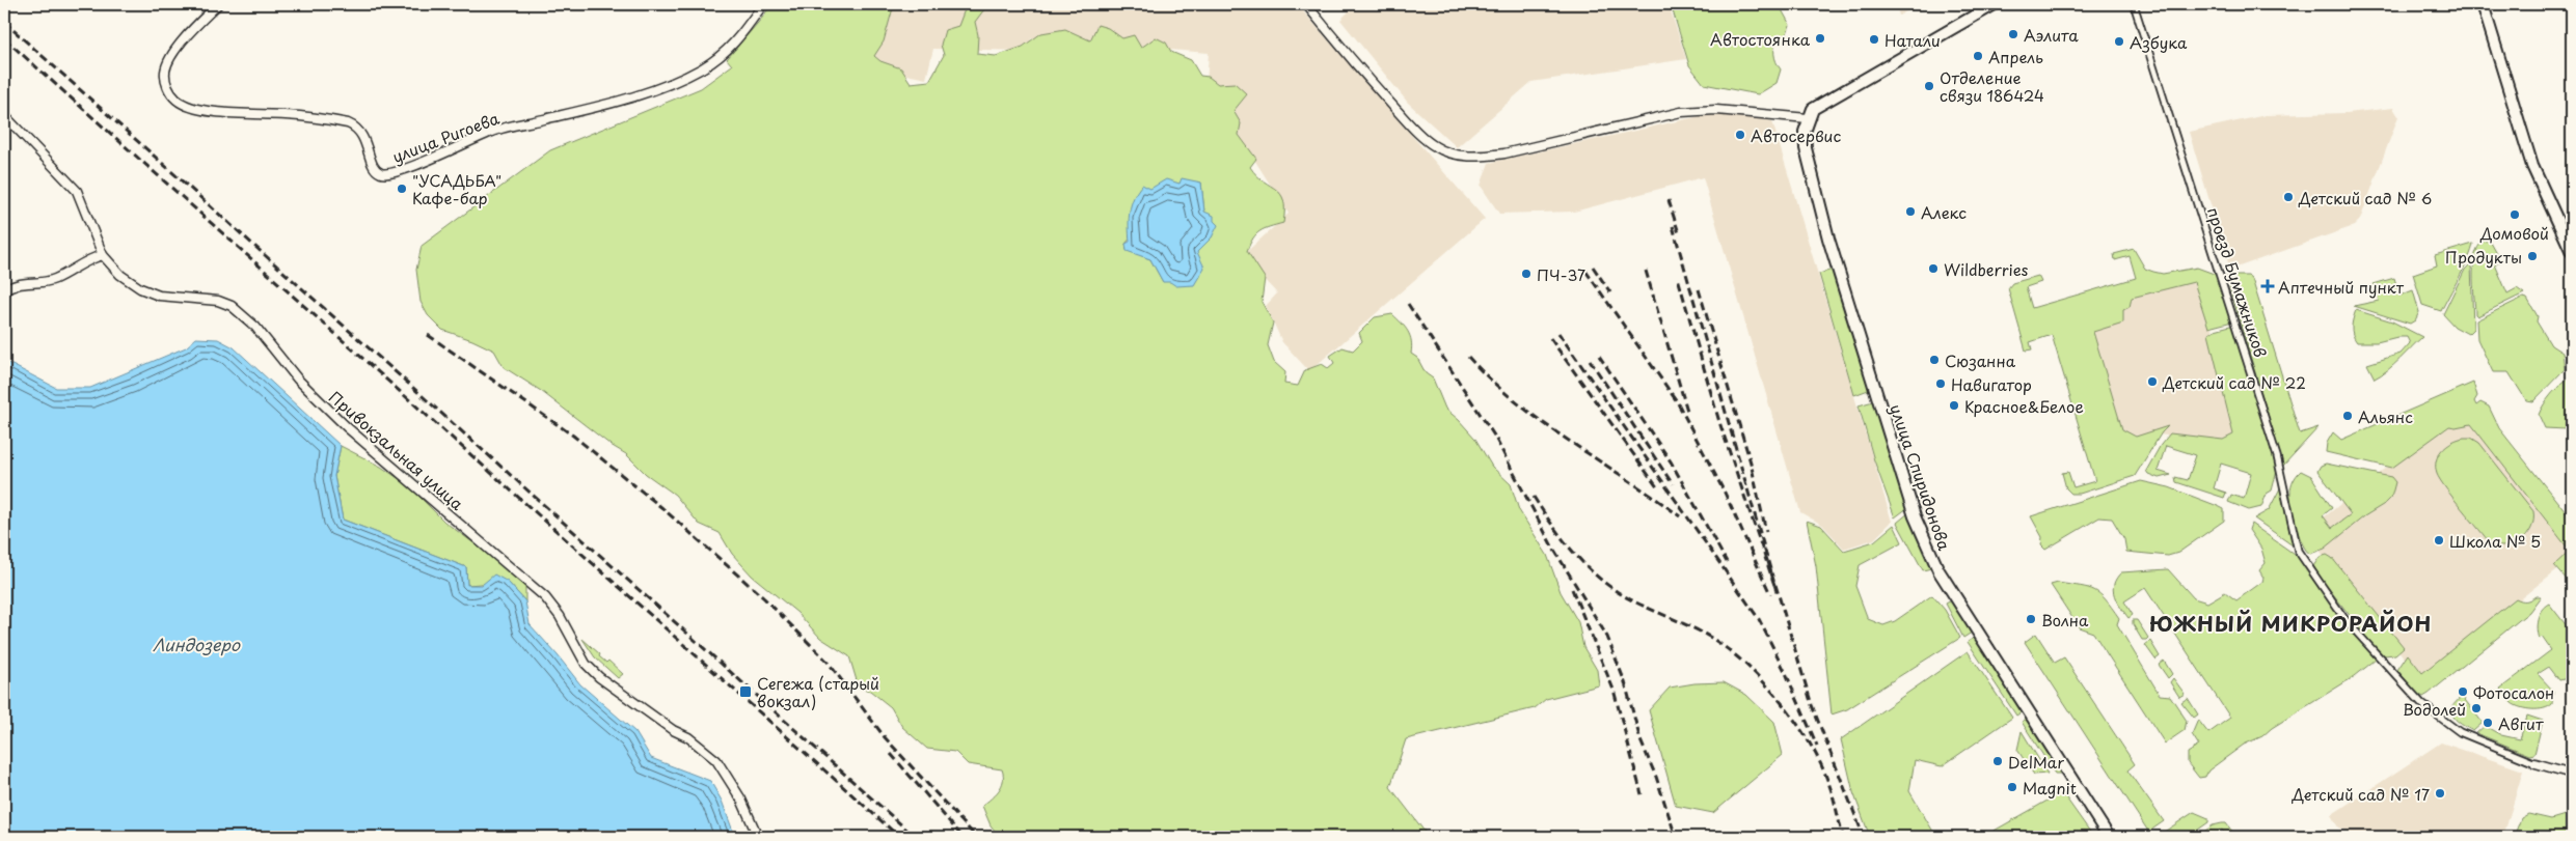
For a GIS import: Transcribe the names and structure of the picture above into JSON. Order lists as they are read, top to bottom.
{
  "streets": {
    "street": [
      "улица Ригоева",
      "проезд Бумажников",
      "Привокзальная улица",
      "улица Спиридонова"
    ]
  },
  "districts": ["ЮЖНЫЙ МИКРОРАЙОН"],
  "water": ["Линдозеро"],
  "places": {
    "other": [
      "Аэлита",
      "Автостоянка",
      "Натали",
      "Азбука",
      "Апрель",
      "Отделение связи 186424",
      "Автосервис",
      "\"УСАДЬБА\" Кафе-бар",
      "Детский сад № 6",
      "Алекс",
      "Домовой",
      "Продукты",
      "Wildberries",
      "ПЧ-37",
      "Сюзанна",
      "Детский сад № 22",
      "Навигатор",
      "Красное&Белое",
      "Альянс",
      "Школа № 5",
      "Волна",
      "Фотосалон",
      "Водолей",
      "Авгит",
      "DelMar",
      "Magnit",
      "Детский сад № 17"
    ],
    "health": ["Аптечный пункт"],
    "transit": ["Сегежа (старый вокзал)"]
  }
}
